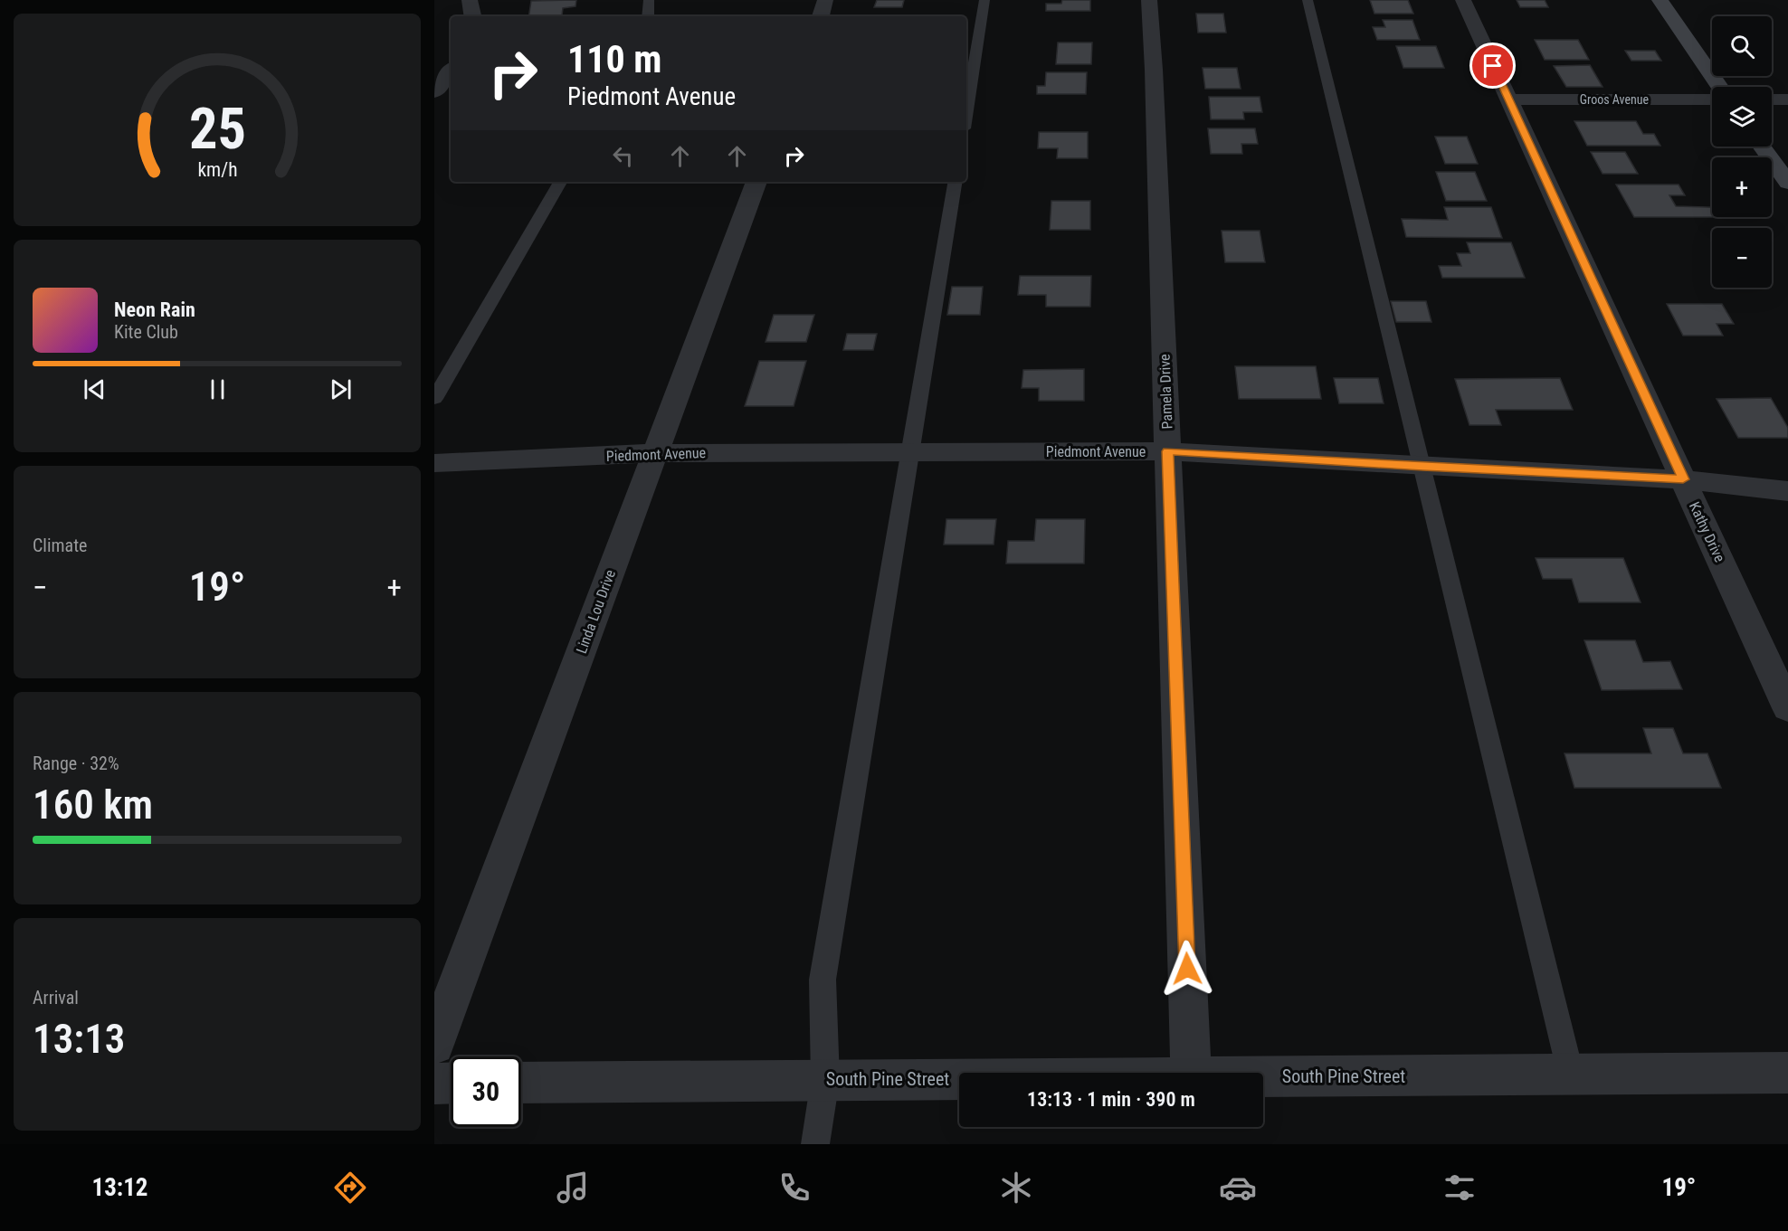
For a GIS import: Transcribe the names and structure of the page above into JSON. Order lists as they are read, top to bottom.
{
  "streets": {
    "street": [
      "Groos Avenue",
      "Pamela Drive",
      "Piedmont Avenue",
      "Kathy Drive",
      "Linda Lou Drive",
      "South Pine Street"
    ]
  },
  "crossings": [
    ["Groos Avenue", "Kathy Drive"],
    ["Pamela Drive", "Piedmont Avenue"],
    ["Piedmont Avenue", "Kathy Drive"],
    ["Piedmont Avenue", "Linda Lou Drive"]
  ],
  "page": {
    "map_buttons": ["+", "−"],
    "turn": ["110 m", "Piedmont Avenue"],
    "song": ["Neon Rain", "Kite Club"],
    "tile": [
      "Climate",
      ["Range · 32%", "160 km"],
      ["Arrival", "13:13"]
    ],
    "heat": ["−", "19°", "+"],
    "limit": "30",
    "trip": "13:13 · 1 min · 390 m",
    "tabs": ["13:12", "19°"],
    "gauge": ["25", "km/h"]
  }
}
